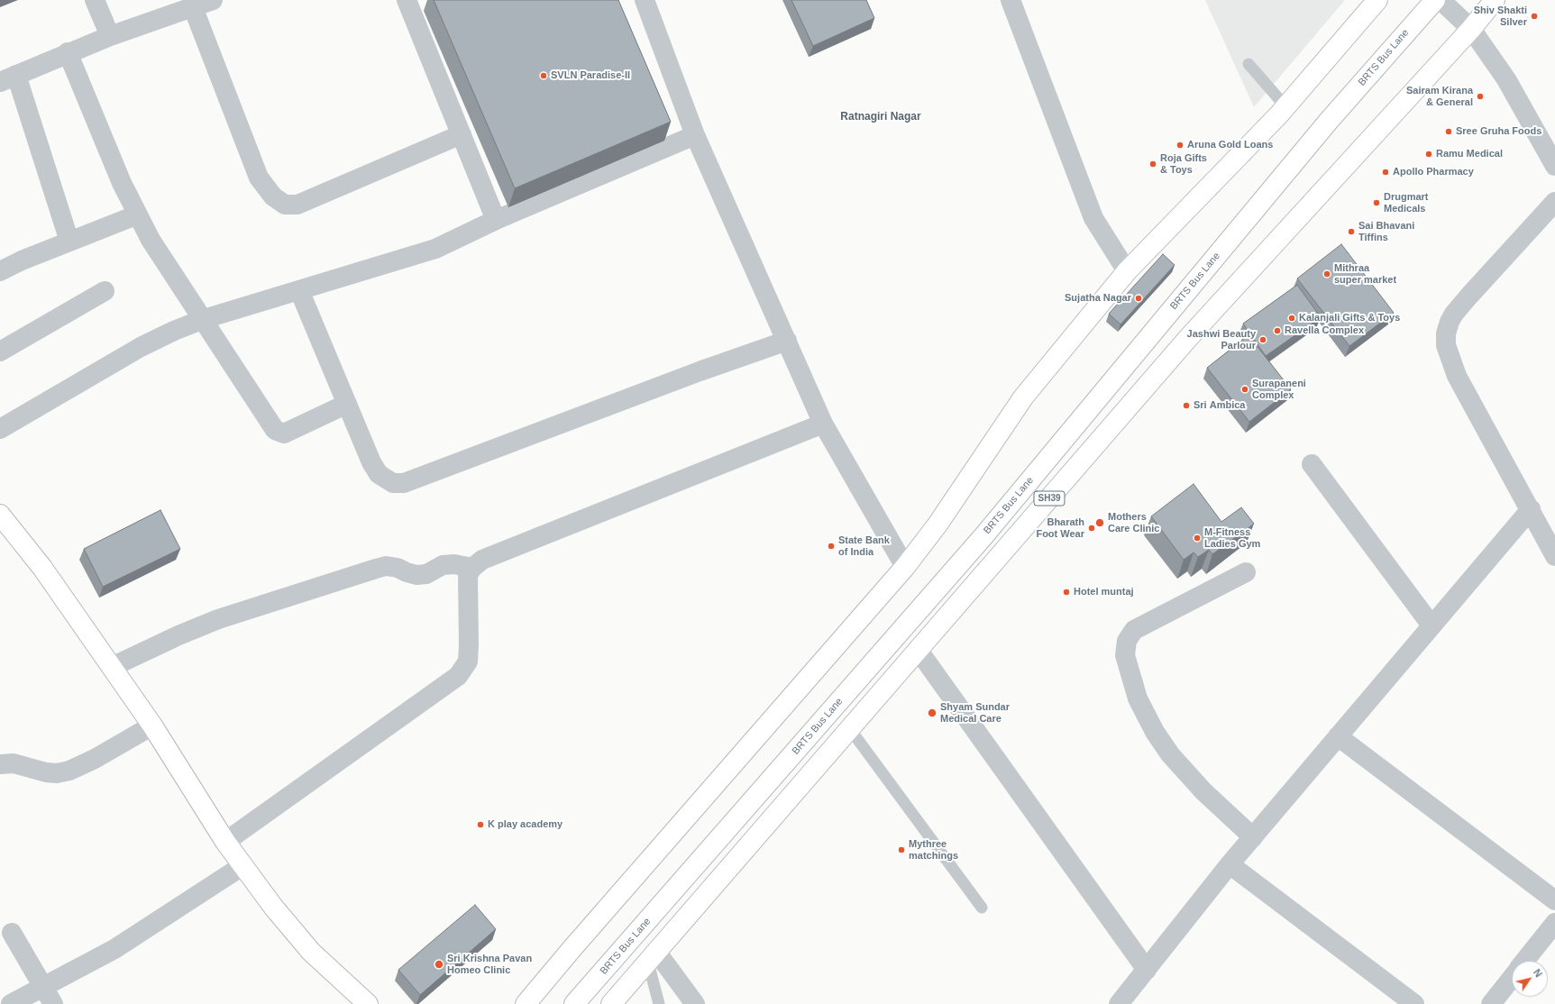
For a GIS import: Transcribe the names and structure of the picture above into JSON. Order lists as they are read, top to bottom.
{
  "streets": {
    "main road": ["BRTS Bus Lane", "SH39"]
  },
  "districts": ["Ratnagiri Nagar"],
  "places": [
    "Shiv Shakti Silver",
    "SVLN Paradise-II",
    "Sairam Kirana & General",
    "Sree Gruha Foods",
    "Aruna Gold Loans",
    "Ramu Medical",
    "Roja Gifts & Toys",
    "Apollo Pharmacy",
    "Drugmart Medicals",
    "Sai Bhavani Tiffins",
    "Mithraa super market",
    "Sujatha Nagar",
    "Kalanjali Gifts & Toys",
    "Ravella Complex",
    "Jashwi Beauty Parlour",
    "Surapaneni Complex",
    "Sri Ambica",
    "Mothers Care Clinic",
    "Bharath Foot Wear",
    "M-Fitness Ladies Gym",
    "State Bank of India",
    "Hotel muntaj",
    "Shyam Sundar Medical Care",
    "K play academy",
    "Mythree matchings",
    "Sri Krishna Pavan Homeo Clinic"
  ],
  "north": "top right"
}
